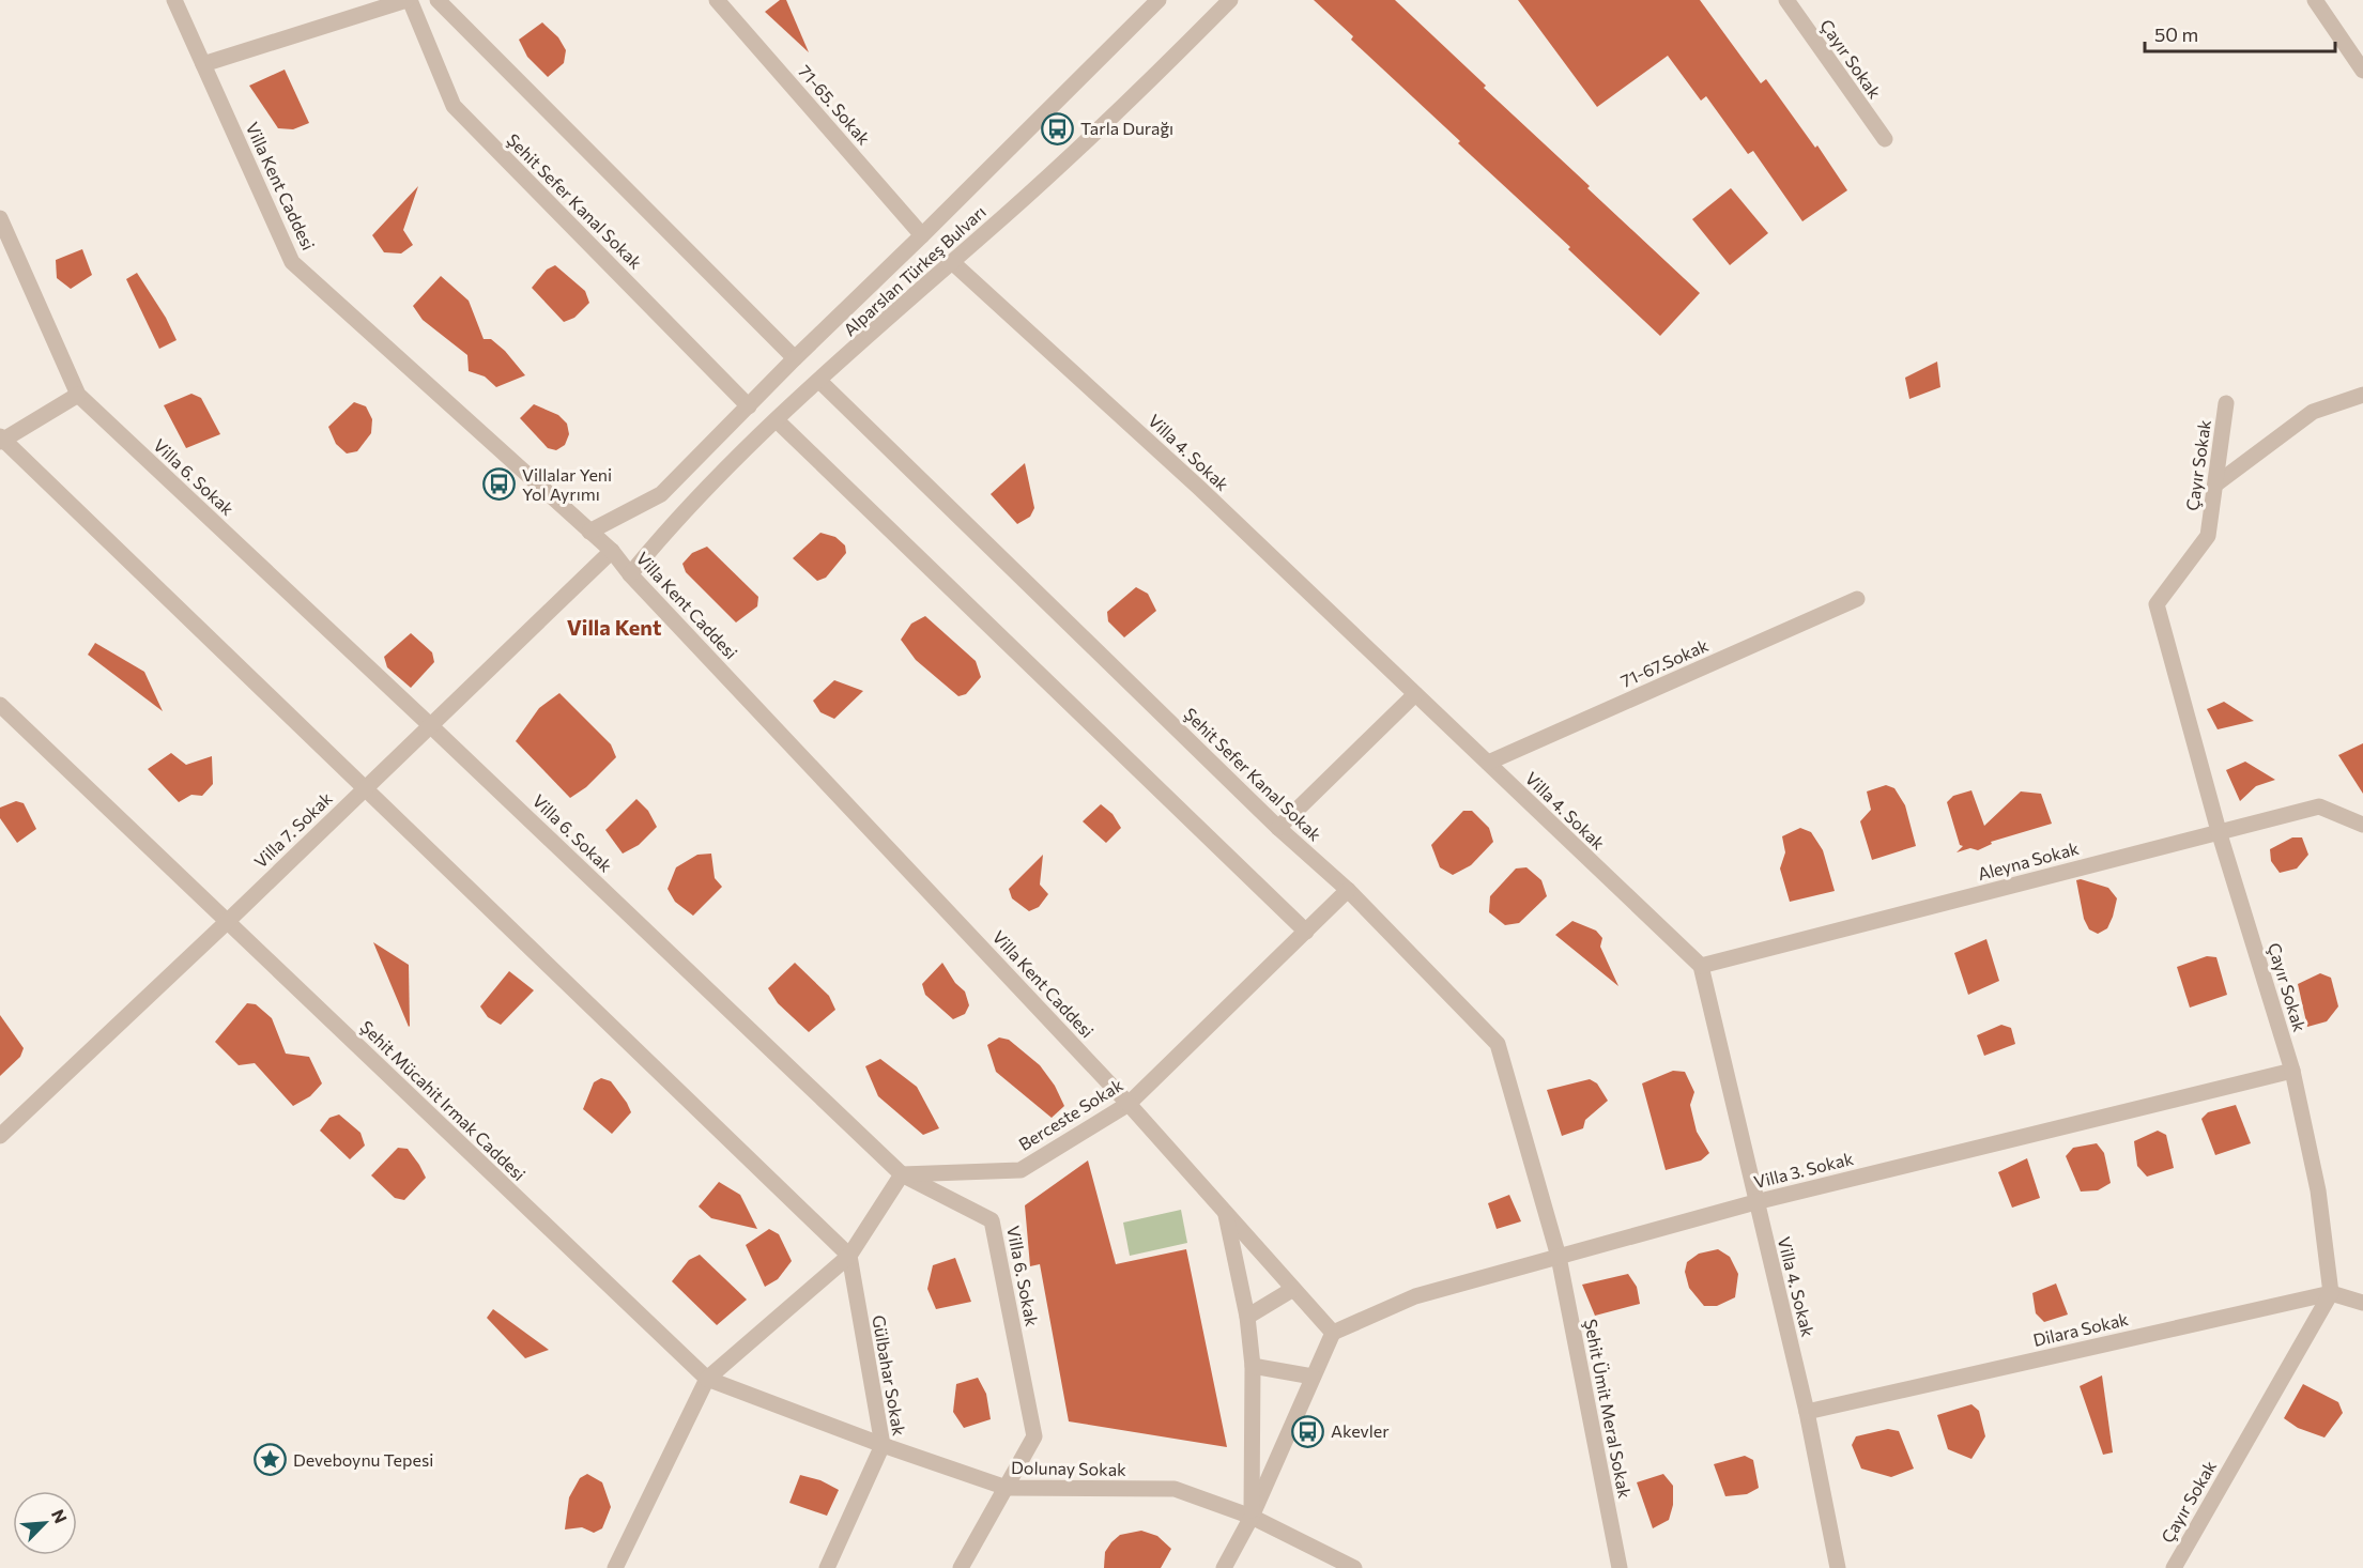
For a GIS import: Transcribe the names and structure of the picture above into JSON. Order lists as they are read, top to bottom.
{
  "streets": {
    "street": [
      "Çayır Sokak",
      "71-65. Sokak",
      "Villa Kent Caddesi",
      "Şehit Sefer Kanal Sokak",
      "Alparslan Türkeş Bulvarı",
      "Villa 4. Sokak",
      "Villa 6. Sokak",
      "71-67.Sokak",
      "Villa 7. Sokak",
      "Aleyna Sokak",
      "Şehit Mücahit Irmak Caddesi",
      "Berceste Sokak",
      "Villa 3. Sokak",
      "Dilara Sokak",
      "Gülbahar Sokak",
      "Şehit Ümit Meral Sokak",
      "Dolunay Sokak"
    ]
  },
  "crossings": [
    ["Çayır Sokak", "Aleyna Sokak"],
    ["Çayır Sokak", "Villa 3. Sokak"],
    ["Çayır Sokak", "Dilara Sokak"],
    ["71-65. Sokak", "Alparslan Türkeş Bulvarı"],
    ["Villa Kent Caddesi", "Alparslan Türkeş Bulvarı"],
    ["Villa Kent Caddesi", "Villa 7. Sokak"],
    ["Villa Kent Caddesi", "Berceste Sokak"],
    ["Villa Kent Caddesi", "Villa 3. Sokak"],
    ["Villa Kent Caddesi", "Dolunay Sokak"],
    ["Şehit Sefer Kanal Sokak", "Alparslan Türkeş Bulvarı"],
    ["Şehit Sefer Kanal Sokak", "Berceste Sokak"],
    ["Şehit Sefer Kanal Sokak", "Villa 3. Sokak"],
    ["Şehit Sefer Kanal Sokak", "Şehit Ümit Meral Sokak"],
    ["Alparslan Türkeş Bulvarı", "Villa 4. Sokak"],
    ["Villa 4. Sokak", "71-67.Sokak"],
    ["Villa 4. Sokak", "Aleyna Sokak"],
    ["Villa 4. Sokak", "Villa 3. Sokak"],
    ["Villa 4. Sokak", "Dilara Sokak"],
    ["Villa 6. Sokak", "Villa 7. Sokak"],
    ["Villa 6. Sokak", "Berceste Sokak"],
    ["Villa 6. Sokak", "Dolunay Sokak"],
    ["Villa 7. Sokak", "Şehit Mücahit Irmak Caddesi"],
    ["Şehit Mücahit Irmak Caddesi", "Dolunay Sokak"],
    ["Villa 3. Sokak", "Şehit Ümit Meral Sokak"],
    ["Gülbahar Sokak", "Dolunay Sokak"]
  ],
  "districts": ["Villa Kent"],
  "places": {
    "bus stop": ["Tarla Durağı", "Villalar Yeni Yol Ayrımı", "Akevler"],
    "place": ["Deveboynu Tepesi"]
  },
  "scale_bar": "50 m",
  "north": "top right"
}
